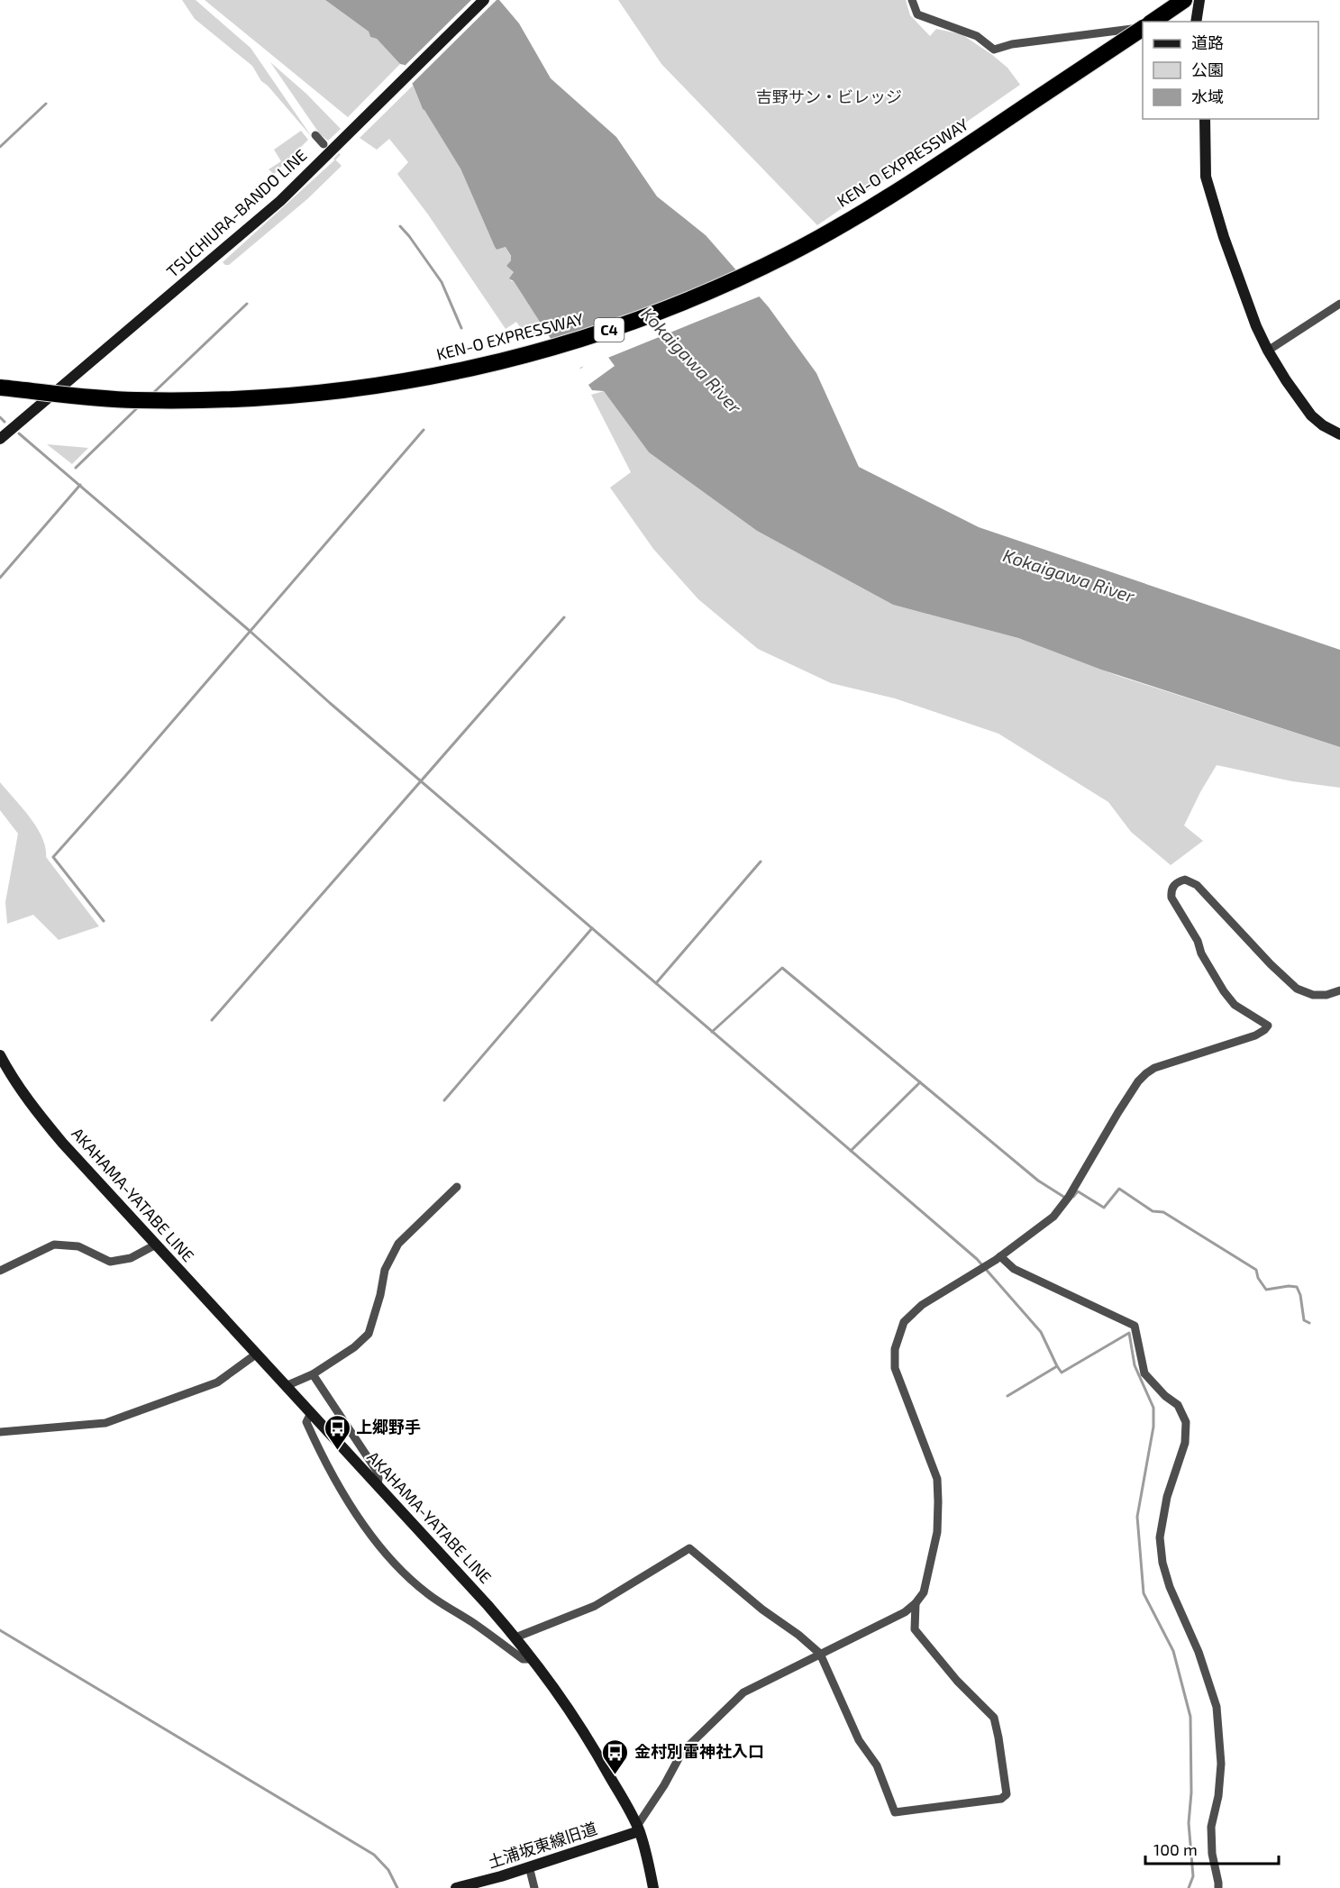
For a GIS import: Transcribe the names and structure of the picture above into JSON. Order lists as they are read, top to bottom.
{
  "streets": {
    "highway": ["KEN-O EXPRESSWAY", "C4"],
    "main road": ["TSUCHIURA-BANDO LINE", "AKAHAMA-YATABE LINE", "土浦坂東線旧道"]
  },
  "crossings": [
    ["AKAHAMA-YATABE LINE", "土浦坂東線旧道"]
  ],
  "water": ["Kokaigawa River"],
  "parks": ["吉野サン・ビレッジ"],
  "places": {
    "bus stop": ["上郷野手", "金村別雷神社入口"]
  },
  "legend": ["道路", "公園", "水域"],
  "scale_bar": "100 m"
}
